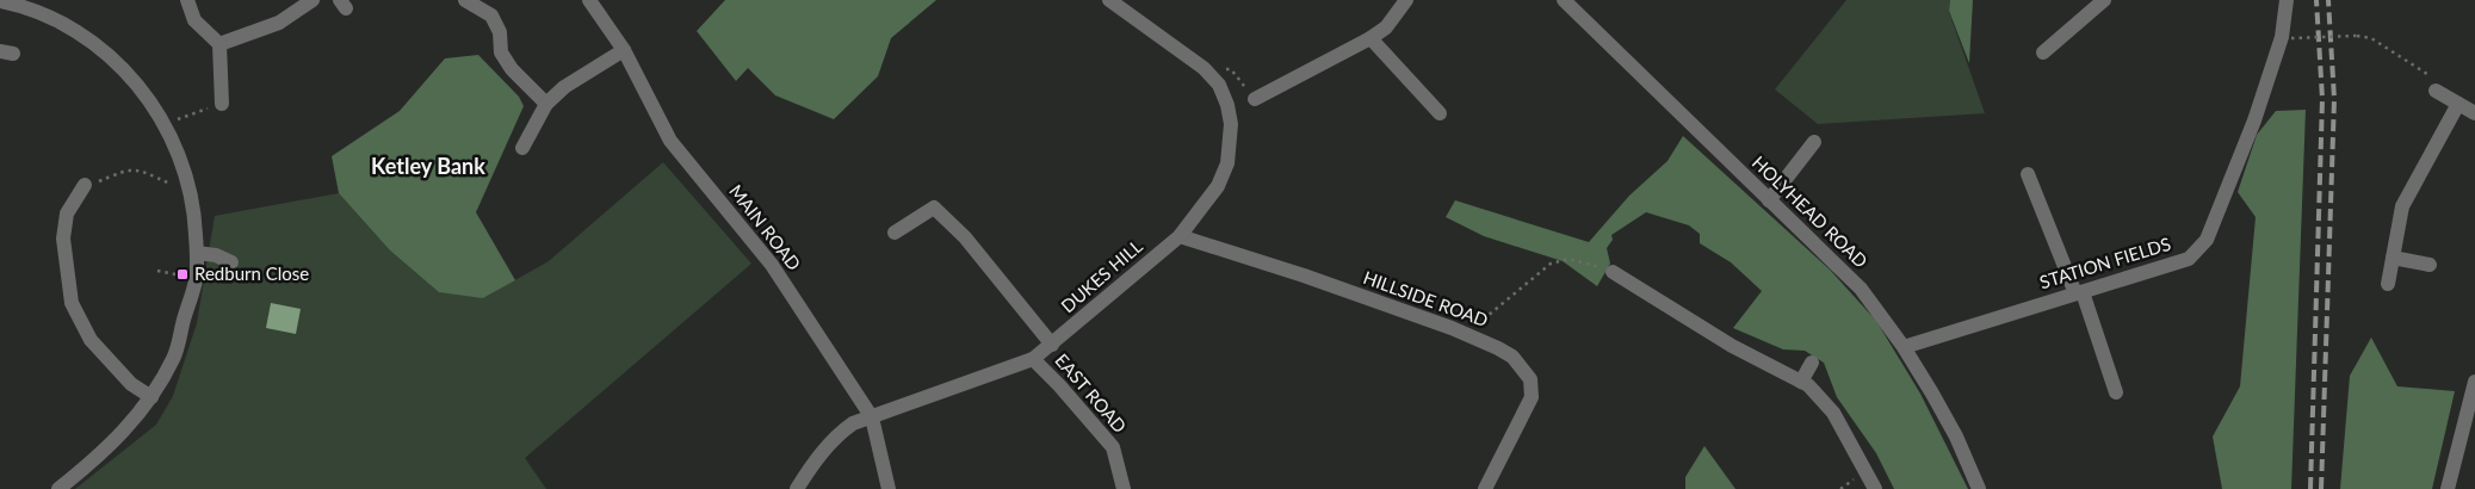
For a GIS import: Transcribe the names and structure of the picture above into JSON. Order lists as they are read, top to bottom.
{
  "streets": {
    "street": [
      "HOLYHEAD ROAD",
      "MAIN ROAD",
      "STATION FIELDS",
      "DUKES HILL",
      "HILLSIDE ROAD",
      "EAST ROAD"
    ]
  },
  "crossings": [
    ["HOLYHEAD ROAD", "STATION FIELDS"],
    ["MAIN ROAD", "DUKES HILL"],
    ["DUKES HILL", "HILLSIDE ROAD"],
    ["DUKES HILL", "EAST ROAD"]
  ],
  "districts": ["Ketley Bank"],
  "places": {
    "transit": ["Redburn Close"]
  }
}
